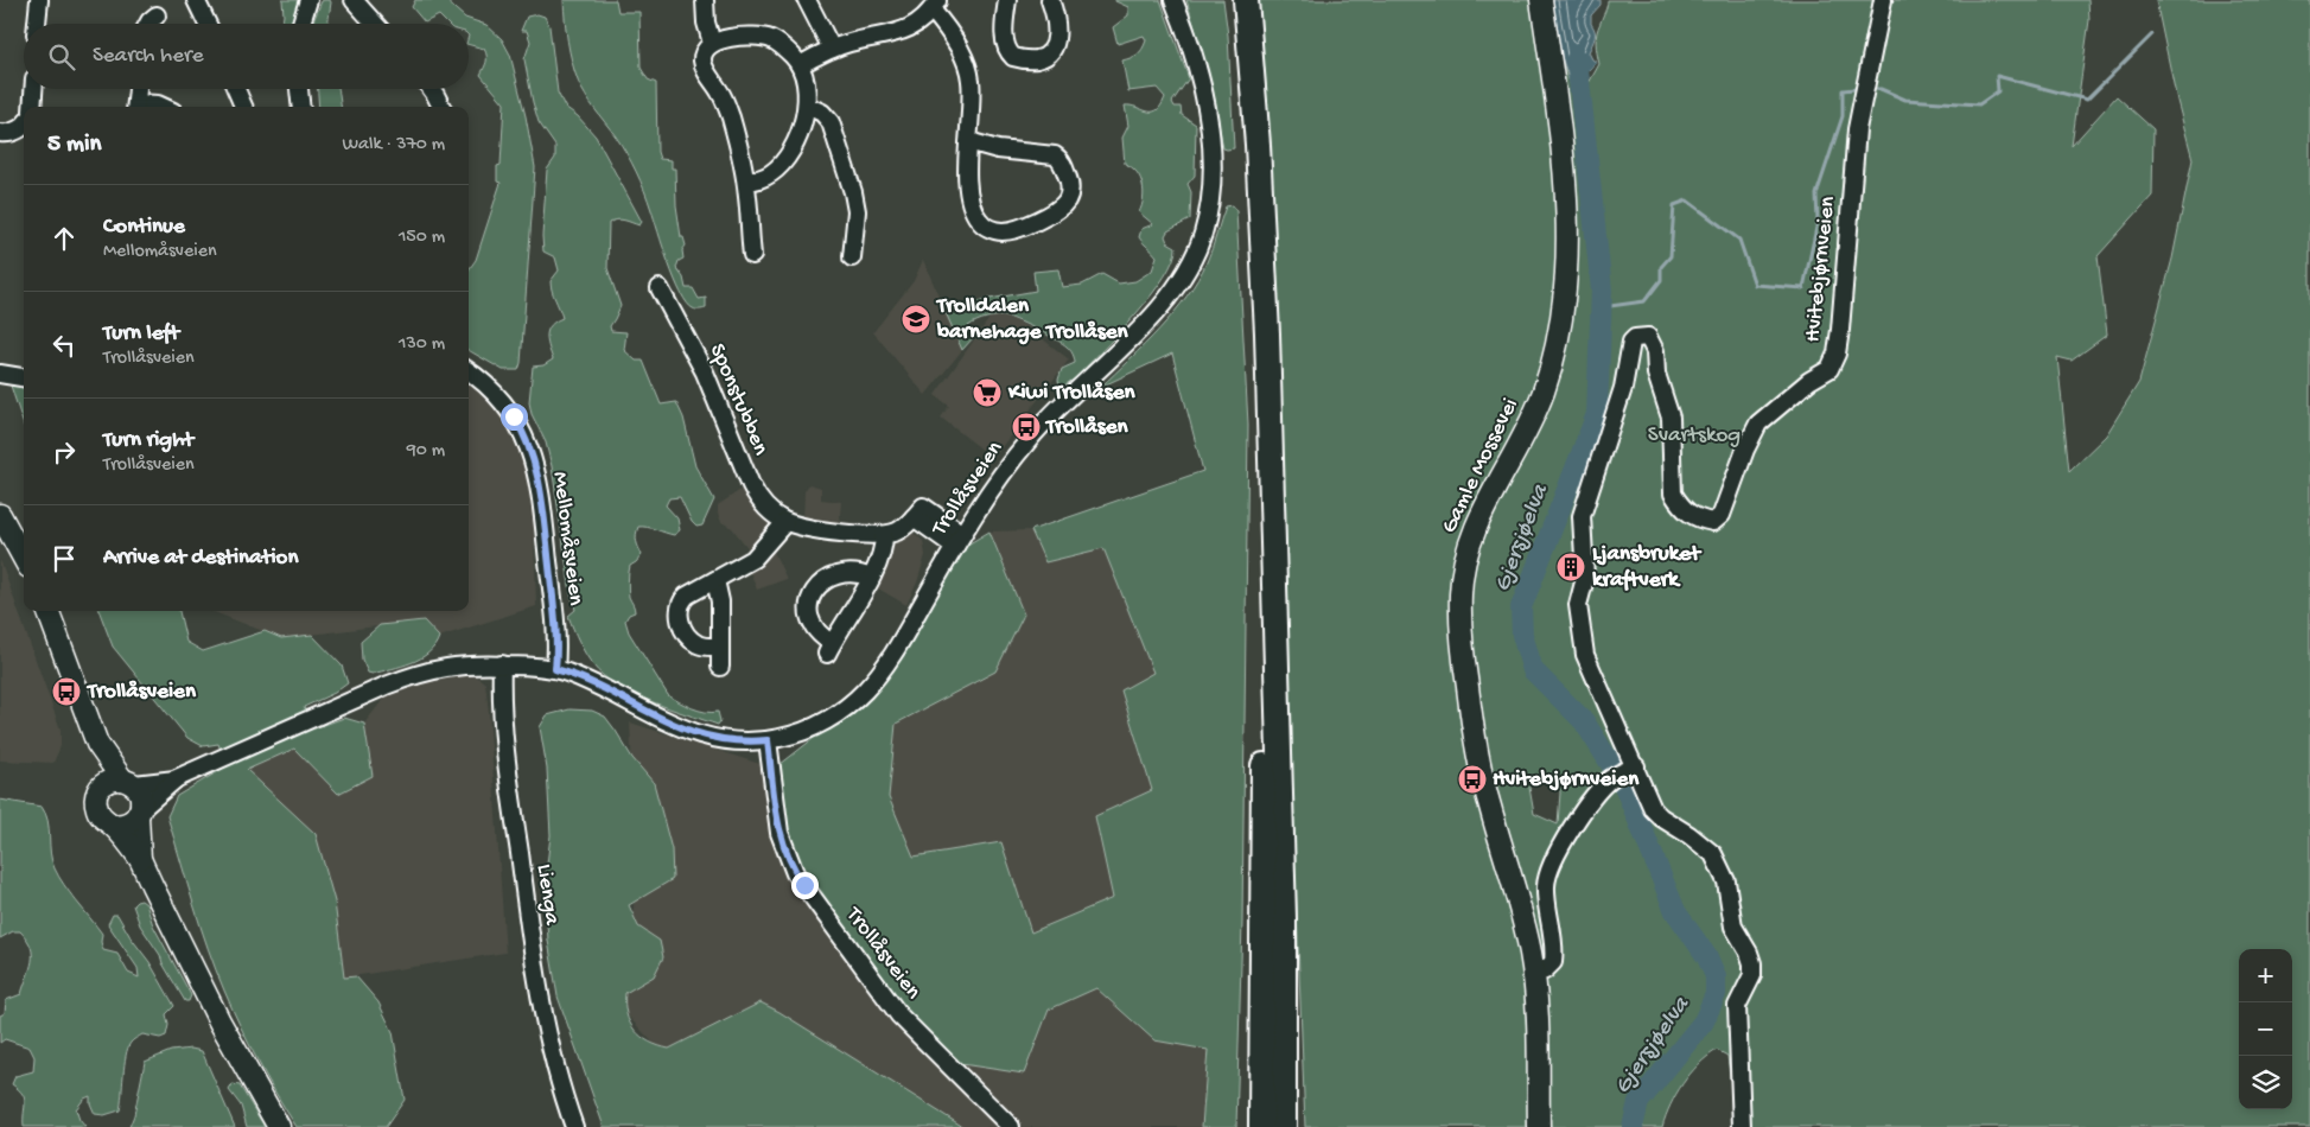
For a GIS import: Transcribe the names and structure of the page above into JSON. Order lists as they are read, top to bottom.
{
  "streets": {
    "main road": ["Gamle Mossevei"],
    "street": [
      "Hvitebjørnveien",
      "Sponstubben",
      "Trollåsveien",
      "Mellomåsveien",
      "Lienga"
    ]
  },
  "crossings": [
    ["Sponstubben", "Trollåsveien"],
    ["Trollåsveien", "Mellomåsveien"],
    ["Trollåsveien", "Lienga"]
  ],
  "water": ["Gjersjøelva"],
  "parks": ["Svartskog"],
  "places": {
    "school or university": ["Trolldalen barnehage Trollåsen"],
    "supermarket": ["Kiwi Trollåsen"],
    "bus stop": ["Trollåsen", "Trollåsveien", "Hvitebjørnveien"],
    "building": ["Ljansbruket kraftverk"]
  },
  "page": {
    "search": "Search here",
    "heading": ["5 min", "Walk · 370 m"],
    "list": [
      ["Continue", "Mellomåsveien", "150 m"],
      ["Turn left", "Trollåsveien", "130 m"],
      ["Turn right", "Trollåsveien", "90 m"],
      "Arrive at destination"
    ],
    "map_buttons": ["+", "−"]
  }
}
